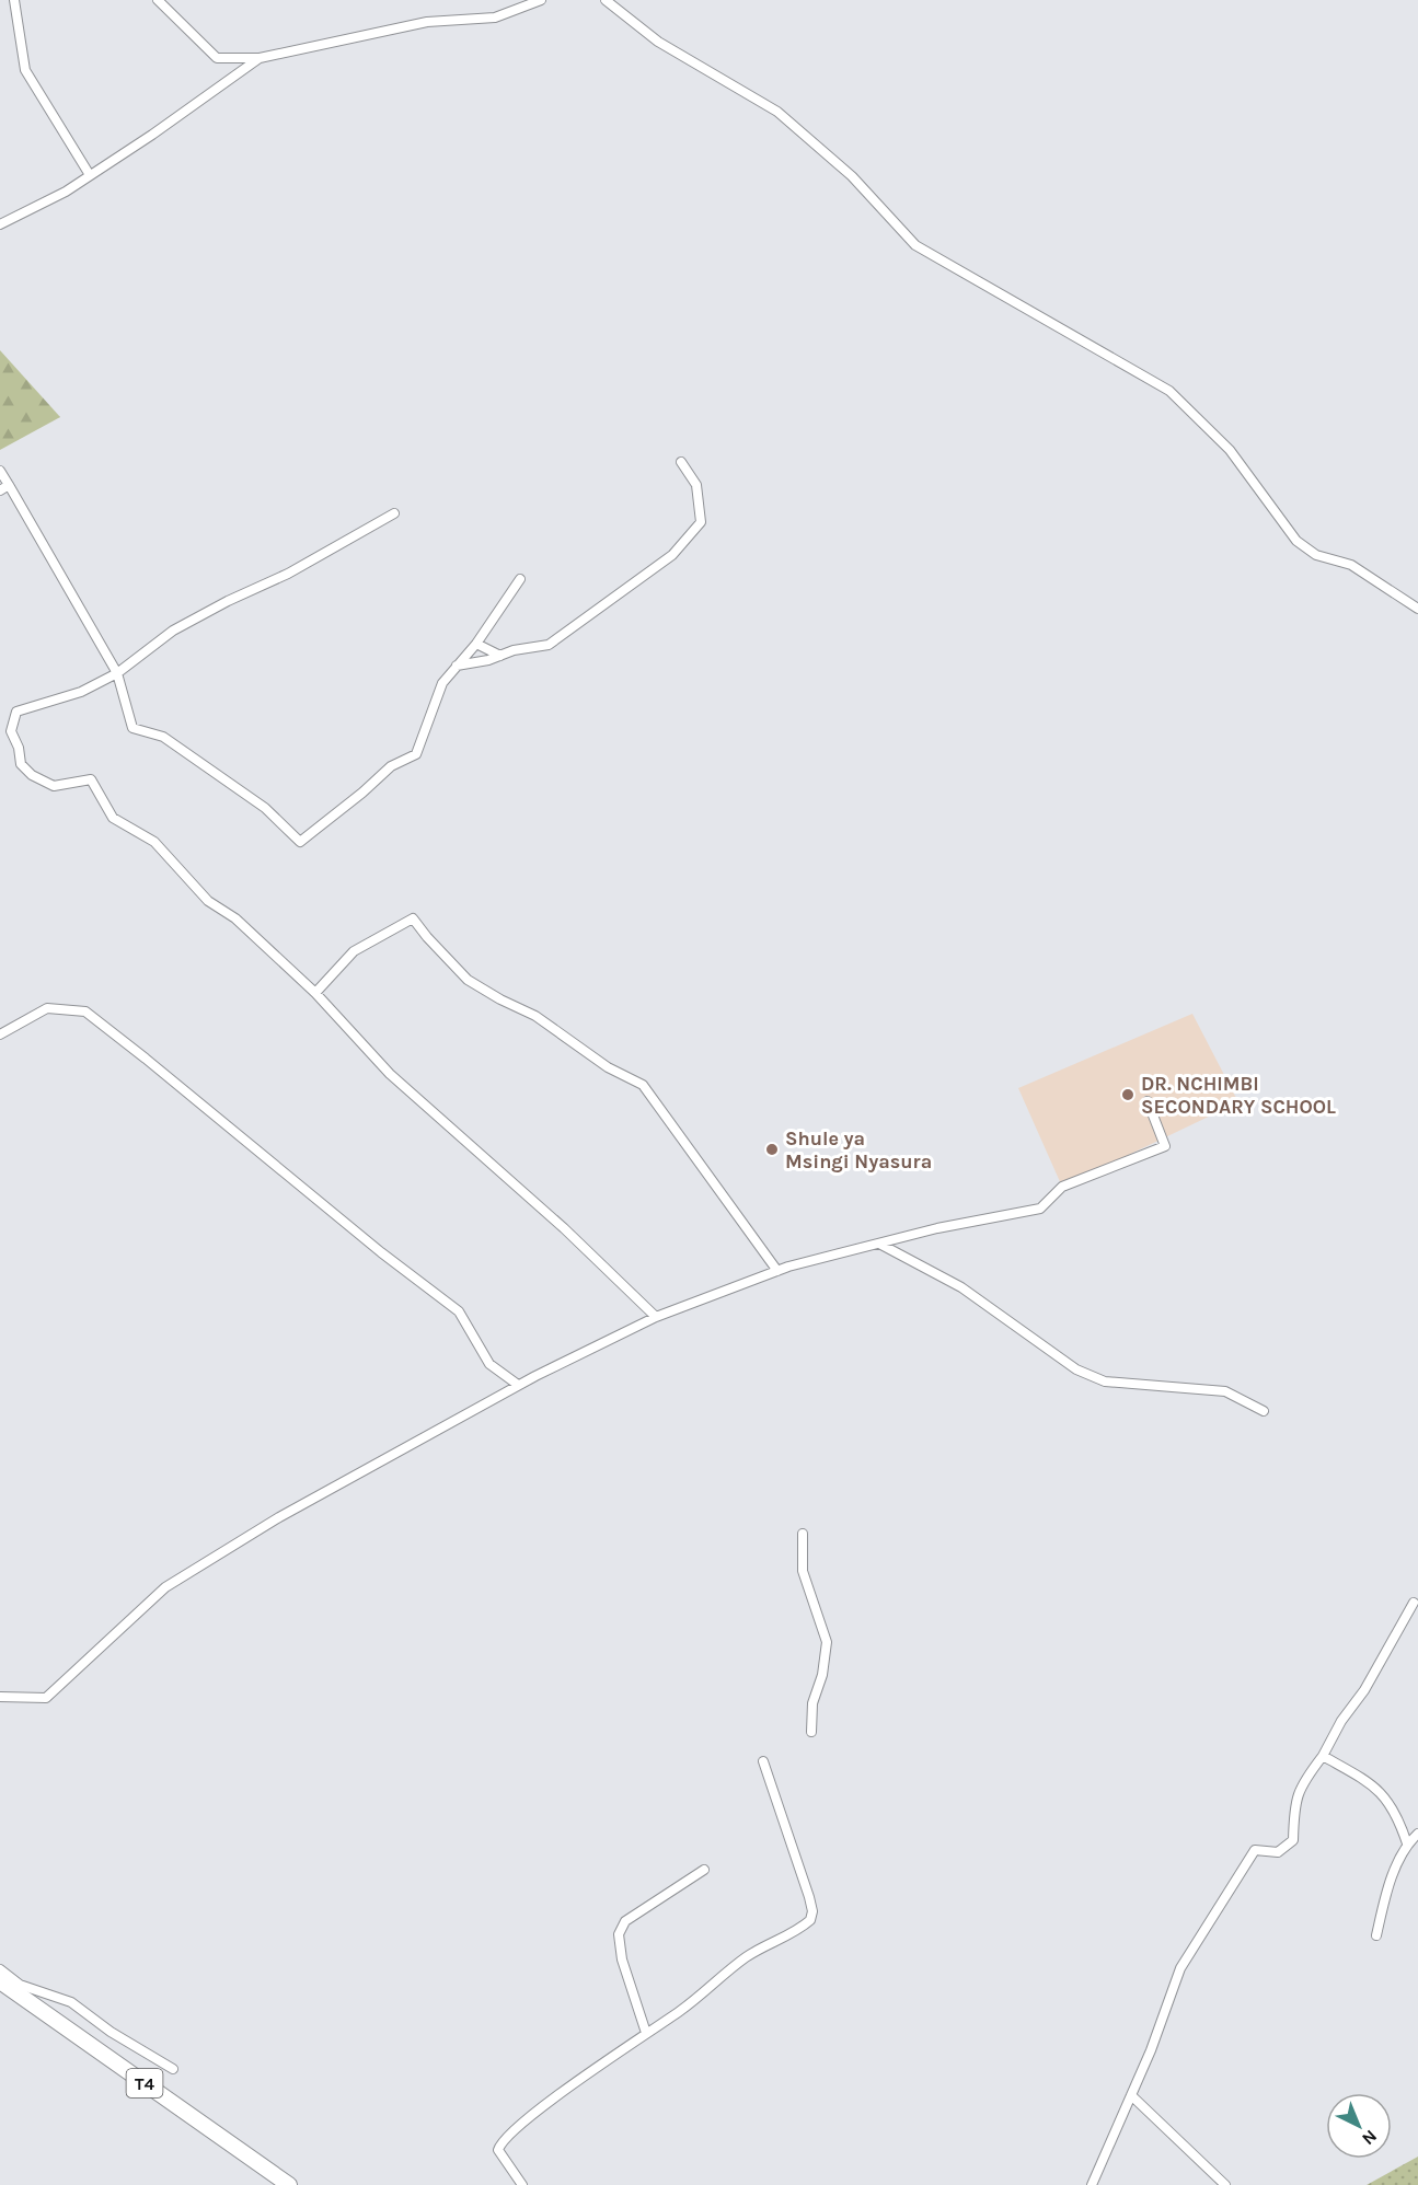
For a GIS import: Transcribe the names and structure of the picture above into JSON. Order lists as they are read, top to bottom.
{
  "streets": {
    "highway": ["T4"]
  },
  "places": ["DR. NCHIMBI SECONDARY SCHOOL", "Shule ya Msingi Nyasura"],
  "north": "bottom right"
}
